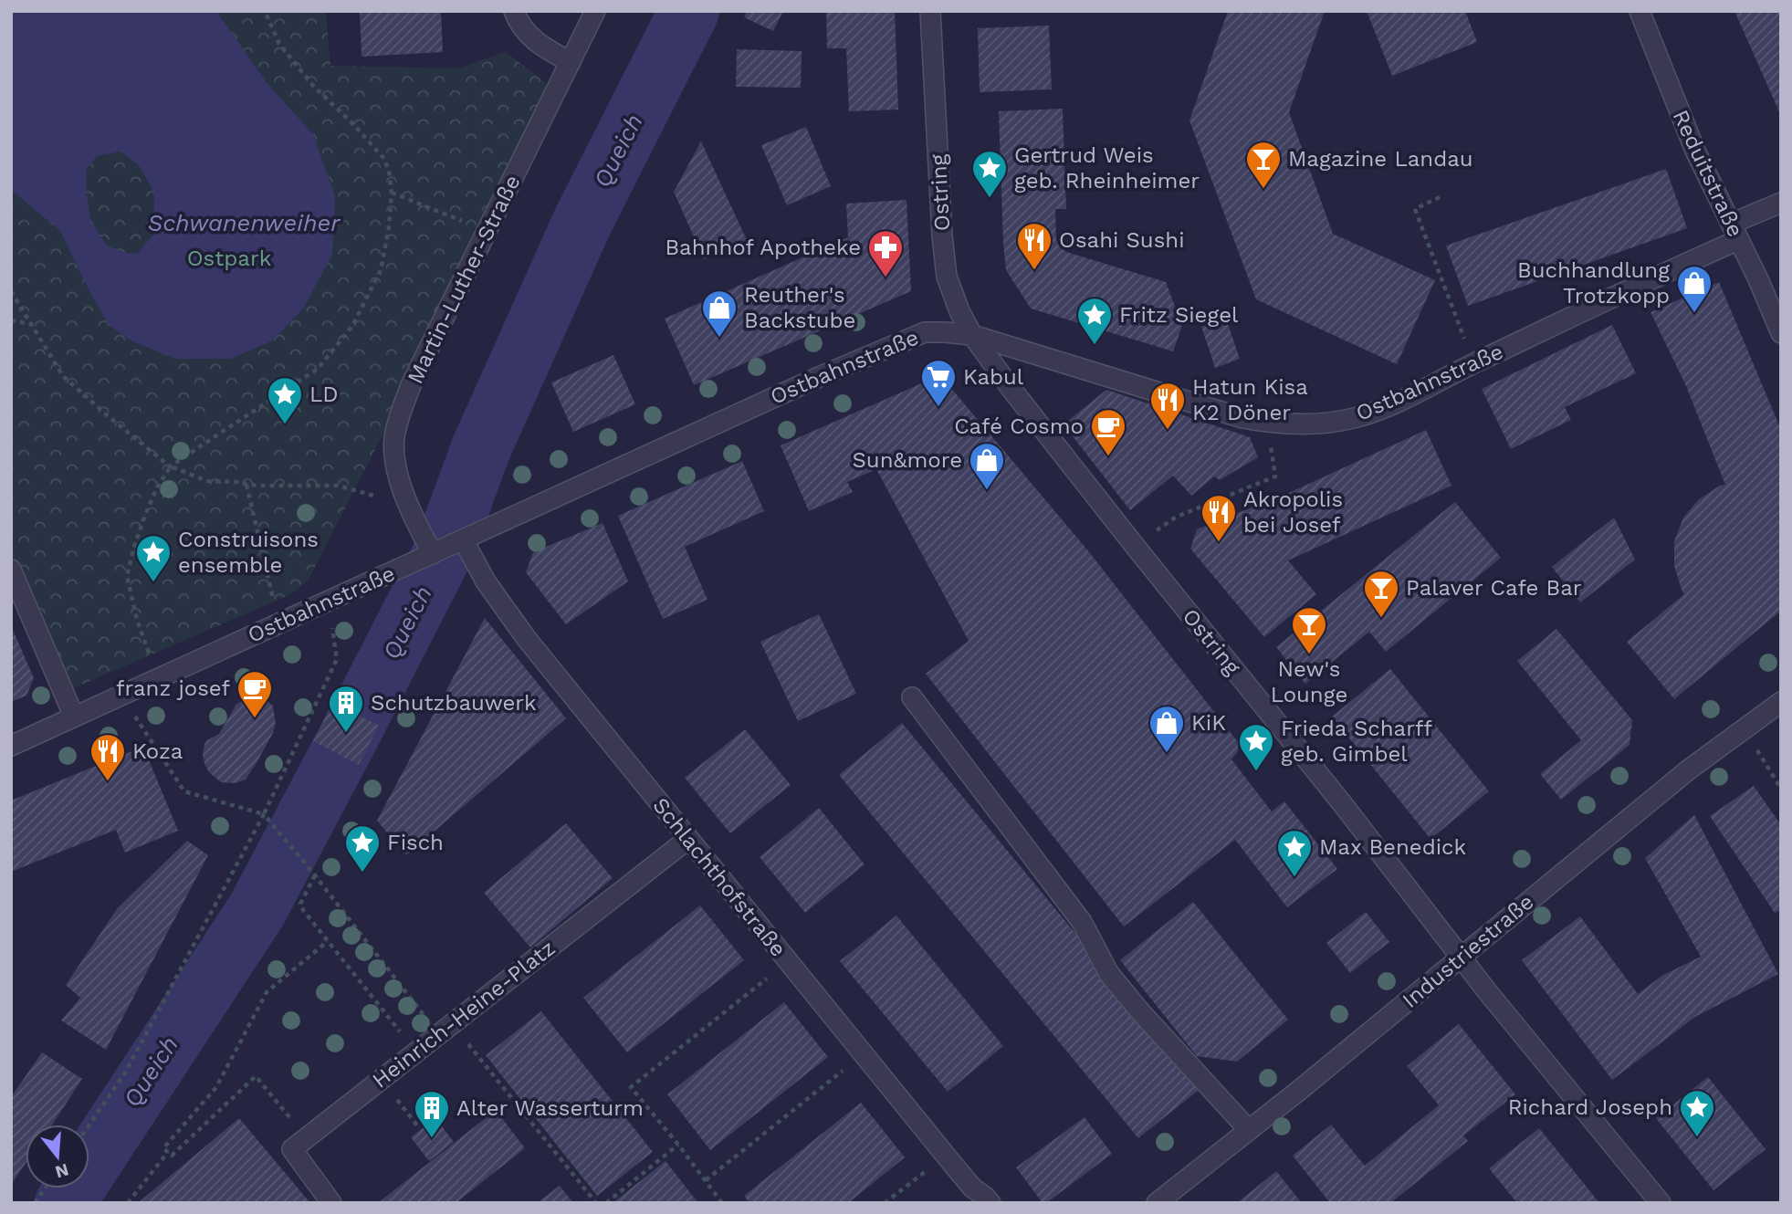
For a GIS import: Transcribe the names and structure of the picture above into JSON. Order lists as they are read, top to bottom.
{
  "streets": {
    "street": [
      "Reduitstraße",
      "Ostring",
      "Martin-Luther-Straße",
      "Ostbahnstraße",
      "Schlachthofstraße",
      "Industriestraße",
      "Heinrich-Heine-Platz"
    ]
  },
  "crossings": [
    ["Reduitstraße", "Ostbahnstraße"],
    ["Ostring", "Ostbahnstraße"],
    ["Ostring", "Industriestraße"],
    ["Martin-Luther-Straße", "Ostbahnstraße"],
    ["Ostbahnstraße", "Schlachthofstraße"],
    ["Schlachthofstraße", "Heinrich-Heine-Platz"]
  ],
  "water": ["Queich", "Schwanenweiher"],
  "parks": ["Ostpark"],
  "places": {
    "bar": ["Magazine Landau", "Palaver Cafe Bar", "New's Lounge"],
    "place": [
      "Gertrud Weis geb. Rheinheimer",
      "Fritz Siegel",
      "LD",
      "Construisons ensemble",
      "Frieda Scharff geb. Gimbel",
      "Fisch",
      "Max Benedick",
      "Richard Joseph"
    ],
    "restaurant": [
      "Osahi Sushi",
      "Hatun Kisa K2 Döner",
      "Akropolis bei Josef",
      "Koza"
    ],
    "pharmacy": ["Bahnhof Apotheke"],
    "shop": [
      "Buchhandlung Trotzkopp",
      "Reuther's Backstube",
      "Sun&more",
      "KiK"
    ],
    "supermarket": ["Kabul"],
    "cafe": ["Café Cosmo", "franz josef"],
    "building": ["Schutzbauwerk", "Alter Wasserturm"]
  },
  "north": "bottom"
}
